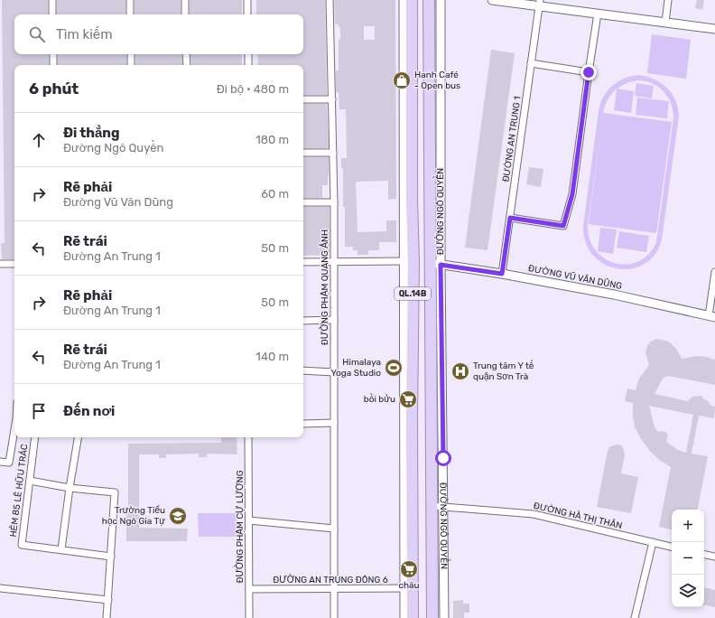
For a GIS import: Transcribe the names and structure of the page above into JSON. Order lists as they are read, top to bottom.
{
  "streets": {
    "highway": ["ĐƯỜNG NGÔ QUYỀN", "QL.14B"],
    "street": [
      "ĐƯỜNG AN TRUNG 1",
      "ĐƯỜNG VŨ VĂN DŨNG",
      "ĐƯỜNG PHẠM QUANG ẢNH",
      "HẺM 85 LÊ HỮU TRÁC",
      "ĐƯỜNG HÀ THỊ THÂN",
      "ĐƯỜNG PHẠM CỰ LƯỢNG",
      "ĐƯỜNG AN TRUNG ĐÔNG 6"
    ]
  },
  "crossings": [
    ["ĐƯỜNG AN TRUNG 1", "ĐƯỜNG VŨ VĂN DŨNG"],
    ["ĐƯỜNG NGÔ QUYỀN", "ĐƯỜNG VŨ VĂN DŨNG"],
    ["ĐƯỜNG NGÔ QUYỀN", "ĐƯỜNG HÀ THỊ THÂN"],
    ["ĐƯỜNG PHẠM QUANG ẢNH", "ĐƯỜNG AN TRUNG ĐÔNG 6"],
    ["QL.14B", "ĐƯỜNG AN TRUNG ĐÔNG 6"],
    ["ĐƯỜNG PHẠM CỰ LƯỢNG", "ĐƯỜNG AN TRUNG ĐÔNG 6"]
  ],
  "places": {
    "shop": ["Hanh Café - Open bus"],
    "sports": ["Himalaya Yoga Studio"],
    "hospital": ["Trung tâm Y tế quận Sơn Trà"],
    "supermarket": ["bồi bửu", "châu"],
    "school or university": ["Trường Tiểu học Ngô Gia Tự"]
  },
  "page": {
    "search": "Tìm kiếm",
    "heading": ["6 phút", "Đi bộ · 480 m"],
    "list": [
      ["Đi thẳng", "Đường Ngô Quyền", "180 m"],
      ["Rẽ phải", "Đường Vũ Văn Dũng", "60 m"],
      ["Rẽ trái", "Đường An Trung 1", "50 m"],
      ["Rẽ phải", "Đường An Trung 1", "50 m"],
      ["Rẽ trái", "Đường An Trung 1", "140 m"],
      "Đến nơi"
    ],
    "map_buttons": ["+", "−"]
  }
}
